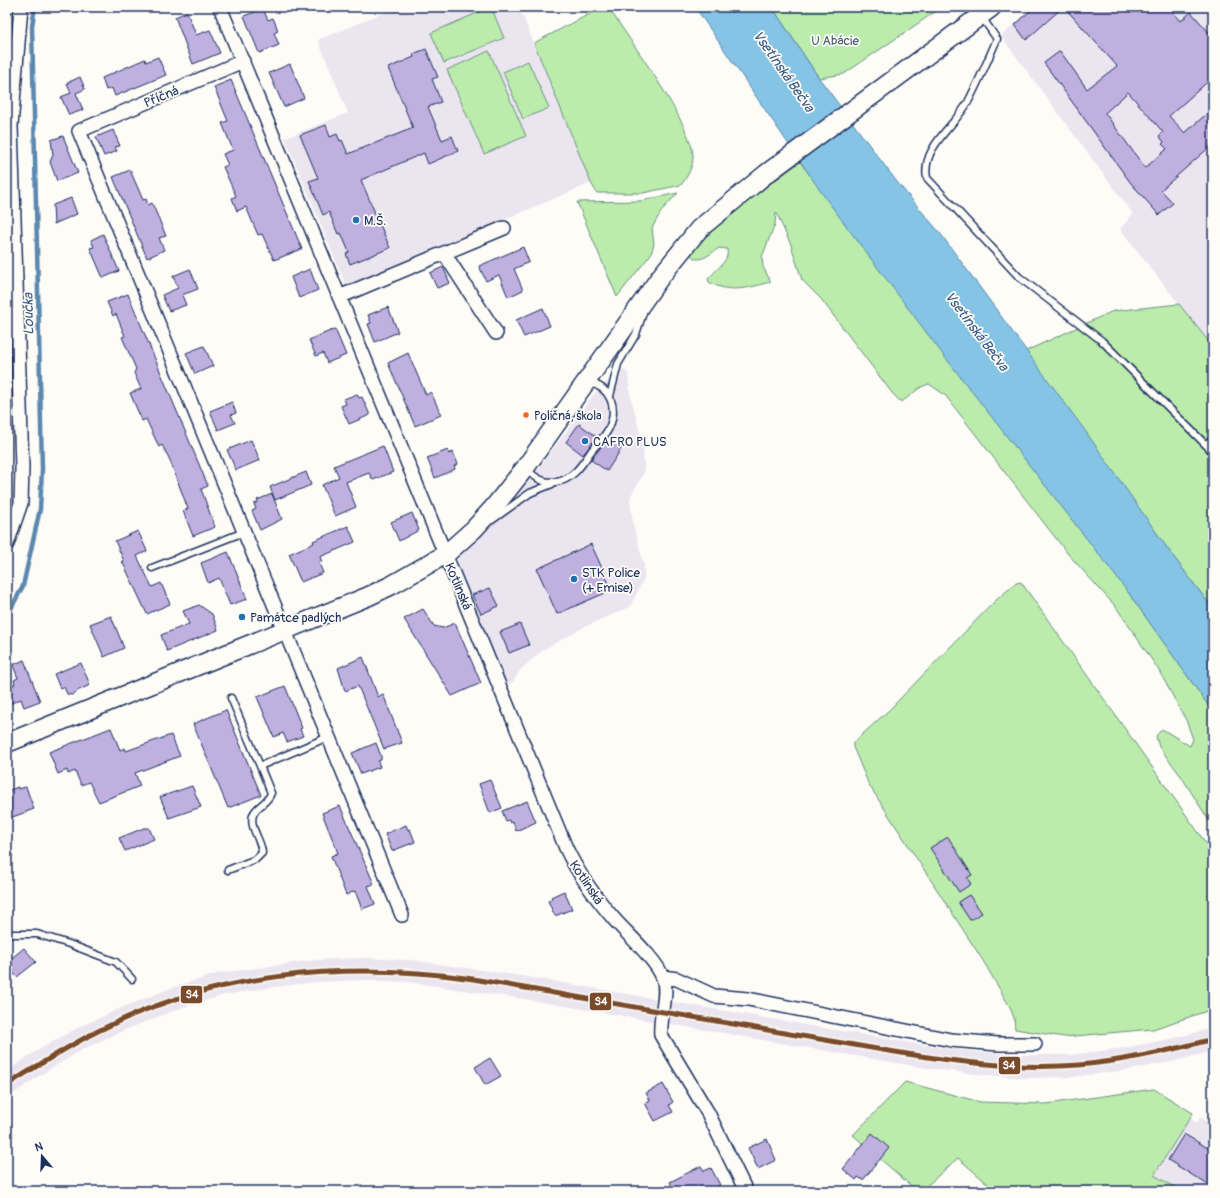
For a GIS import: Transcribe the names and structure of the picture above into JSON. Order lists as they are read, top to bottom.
{
  "streets": {
    "street": ["Příčná", "Kotlinská"]
  },
  "crossings": [
    ["Příčná", "Kotlinská"]
  ],
  "water": ["Vsetínská Bečva", "Loučka"],
  "parks": ["U Abácie"],
  "places": [
    "M.Š.",
    "Poličná, škola",
    "CAFRO PLUS",
    "STK Police (+ Emise)",
    "Památce padlých"
  ],
  "lines": ["transit line S4"],
  "north": "top"
}
